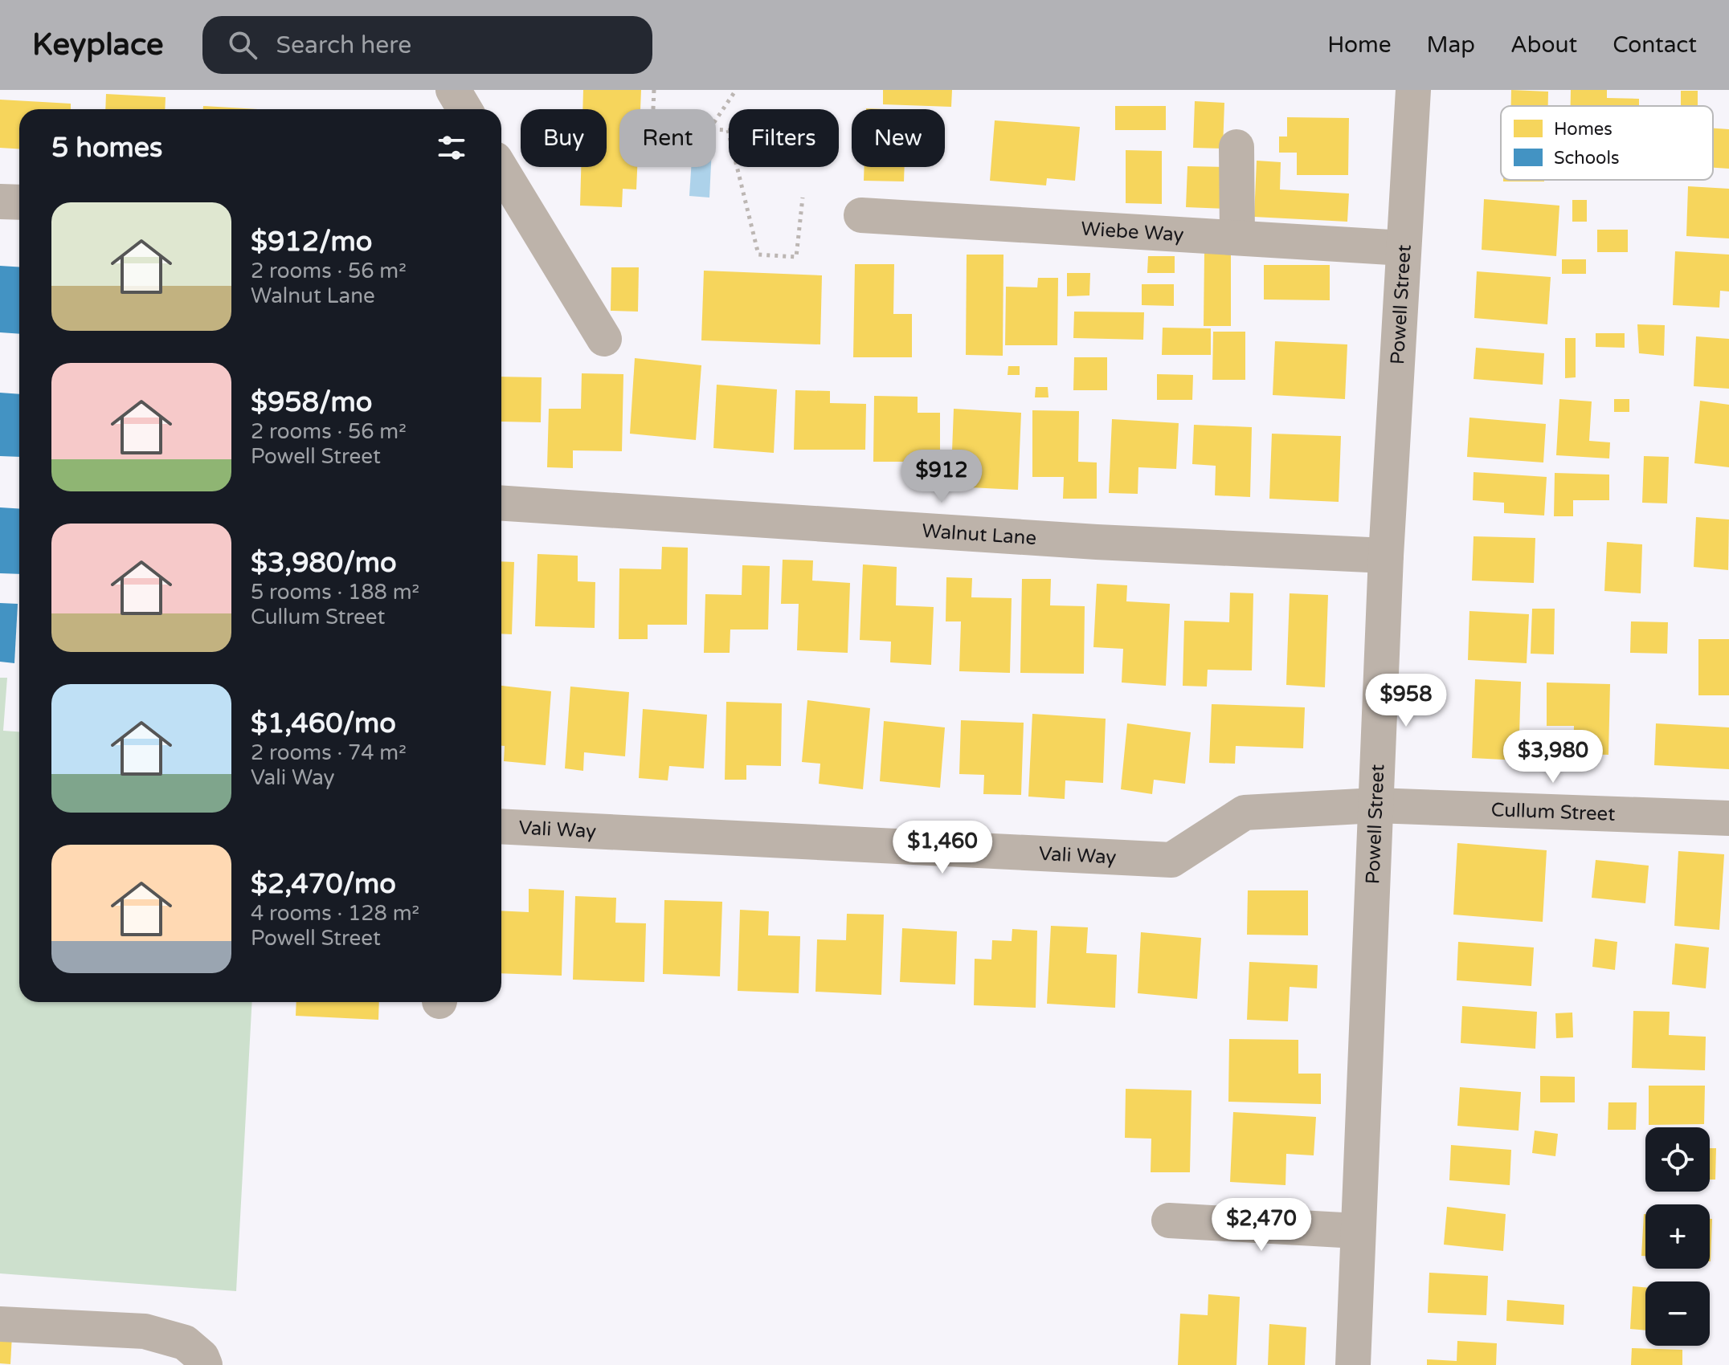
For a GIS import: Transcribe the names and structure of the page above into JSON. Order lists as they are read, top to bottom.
{
  "streets": {
    "street": [
      "Wiebe Way",
      "Powell Street",
      "Walnut Lane",
      "Cullum Street",
      "Vali Way"
    ]
  },
  "crossings": [
    ["Wiebe Way", "Powell Street"],
    ["Powell Street", "Walnut Lane"],
    ["Powell Street", "Cullum Street"],
    ["Powell Street", "Vali Way"],
    ["Cullum Street", "Vali Way"]
  ],
  "legend": ["Homes", "Schools"],
  "page": {
    "header": "Keyplace",
    "search": "Search here",
    "nav": [
      "Home",
      "Map",
      "About",
      "Contact"
    ],
    "chip": [
      "Buy",
      "Rent",
      "Filters",
      "New"
    ],
    "heading": "5 homes",
    "list": [
      {
        "name": "$912/mo",
        "note": "2 rooms · 56 m² · Walnut Lane"
      },
      {
        "name": "$958/mo",
        "note": "2 rooms · 56 m² · Powell Street"
      },
      {
        "name": "$3,980/mo",
        "note": "5 rooms · 188 m² · Cullum Street"
      },
      {
        "name": "$1,460/mo",
        "note": "2 rooms · 74 m² · Vali Way"
      },
      {
        "name": "$2,470/mo",
        "note": "4 rooms · 128 m² · Powell Street"
      }
    ],
    "price": [
      "$912",
      "$958",
      "$3,980",
      "$1,460",
      "$2,470"
    ],
    "map_buttons": ["+", "−"]
  }
}
